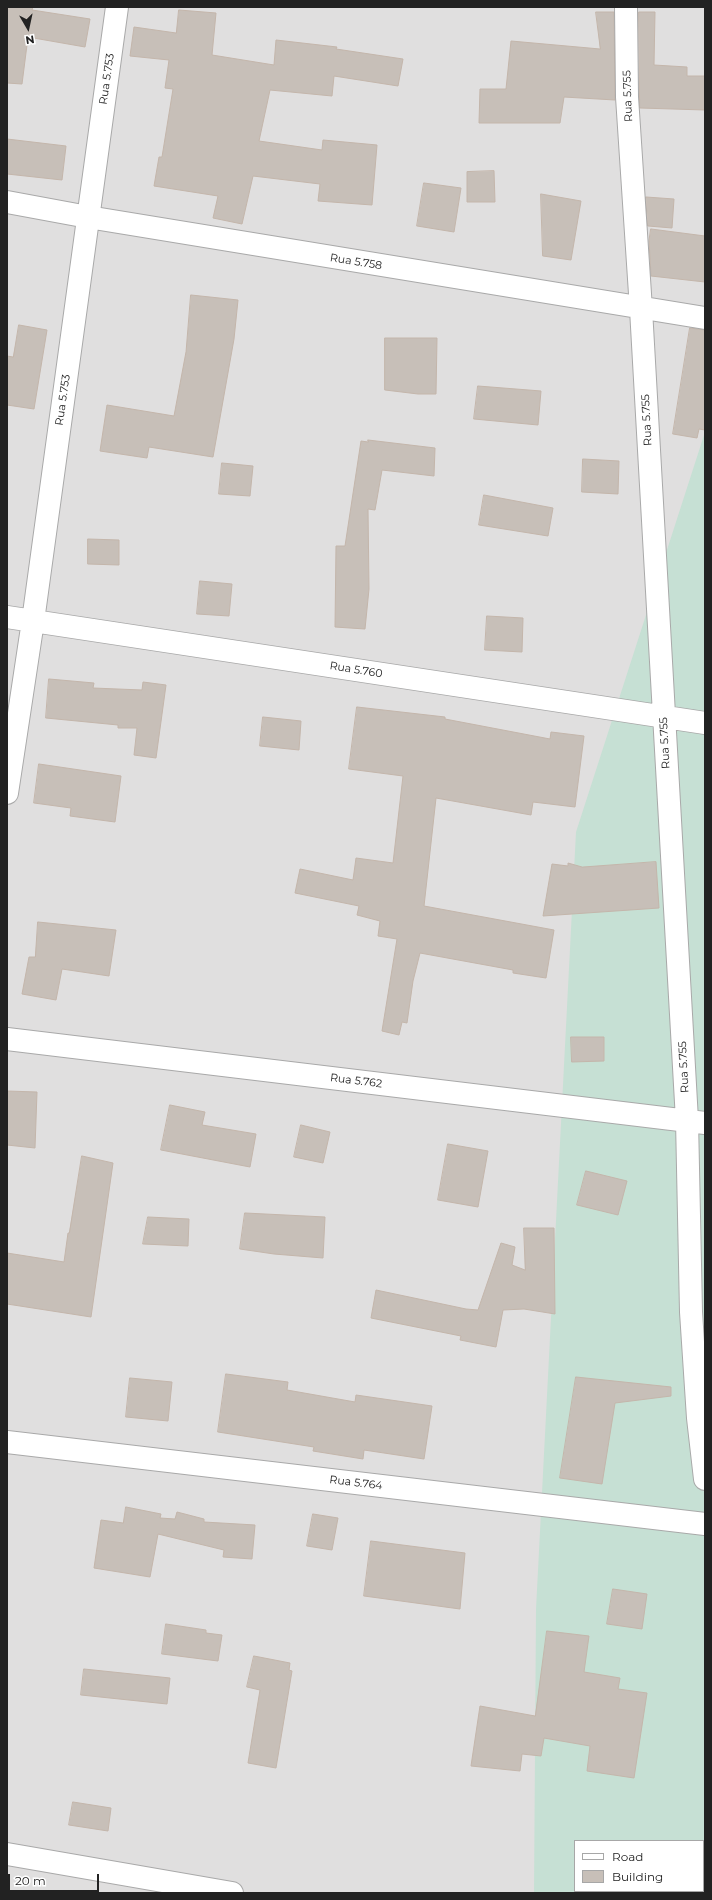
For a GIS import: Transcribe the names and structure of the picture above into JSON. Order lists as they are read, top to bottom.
{
  "streets": {
    "street": [
      "Rua 5.753",
      "Rua 5.755",
      "Rua 5.758",
      "Rua 5.760",
      "Rua 5.762",
      "Rua 5.764"
    ]
  },
  "crossings": [
    ["Rua 5.753", "Rua 5.758"],
    ["Rua 5.753", "Rua 5.760"],
    ["Rua 5.755", "Rua 5.758"],
    ["Rua 5.755", "Rua 5.760"],
    ["Rua 5.755", "Rua 5.762"]
  ],
  "legend": ["Road", "Building"],
  "scale_bar": "20 m",
  "north": "bottom"
}
